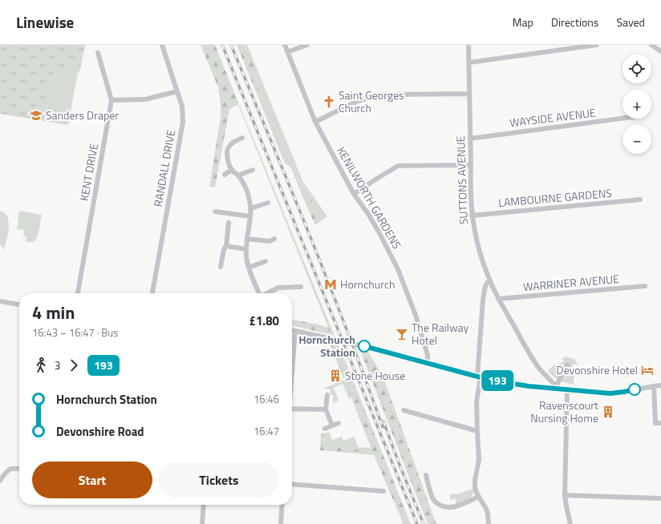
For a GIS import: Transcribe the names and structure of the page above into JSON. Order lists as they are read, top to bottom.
{
  "streets": {
    "street": [
      "WAYSIDE AVENUE",
      "RANDALL DRIVE",
      "KENT DRIVE",
      "SUTTONS AVENUE",
      "KENILWORTH GARDENS",
      "LAMBOURNE GARDENS",
      "WARRINER AVENUE"
    ]
  },
  "crossings": [
    ["WAYSIDE AVENUE", "SUTTONS AVENUE"],
    ["SUTTONS AVENUE", "LAMBOURNE GARDENS"],
    ["SUTTONS AVENUE", "WARRINER AVENUE"]
  ],
  "places": {
    "church": ["Saint Georges Church"],
    "school or university": ["Sanders Draper"],
    "metro station": ["Hornchurch"],
    "bar": ["The Railway Hotel"],
    "other": ["Hornchurch Station"],
    "hotel": ["Devonshire Hotel"],
    "building": ["Stone House", "Ravenscourt Nursing Home"]
  },
  "lines": ["bus line 193"],
  "page": {
    "header": "Linewise",
    "nav": ["Map", "Directions", "Saved"],
    "on_map": "193",
    "map_buttons": ["+", "−"],
    "heading": ["4 min", "16:43 – 16:47 · Bus", "£1.80"],
    "legs": ["3", "193"],
    "list": [
      {
        "name": "Hornchurch Station",
        "value": "16:46"
      },
      {
        "name": "Devonshire Road",
        "value": "16:47"
      }
    ],
    "buttons": ["Start", "Tickets"]
  }
}
